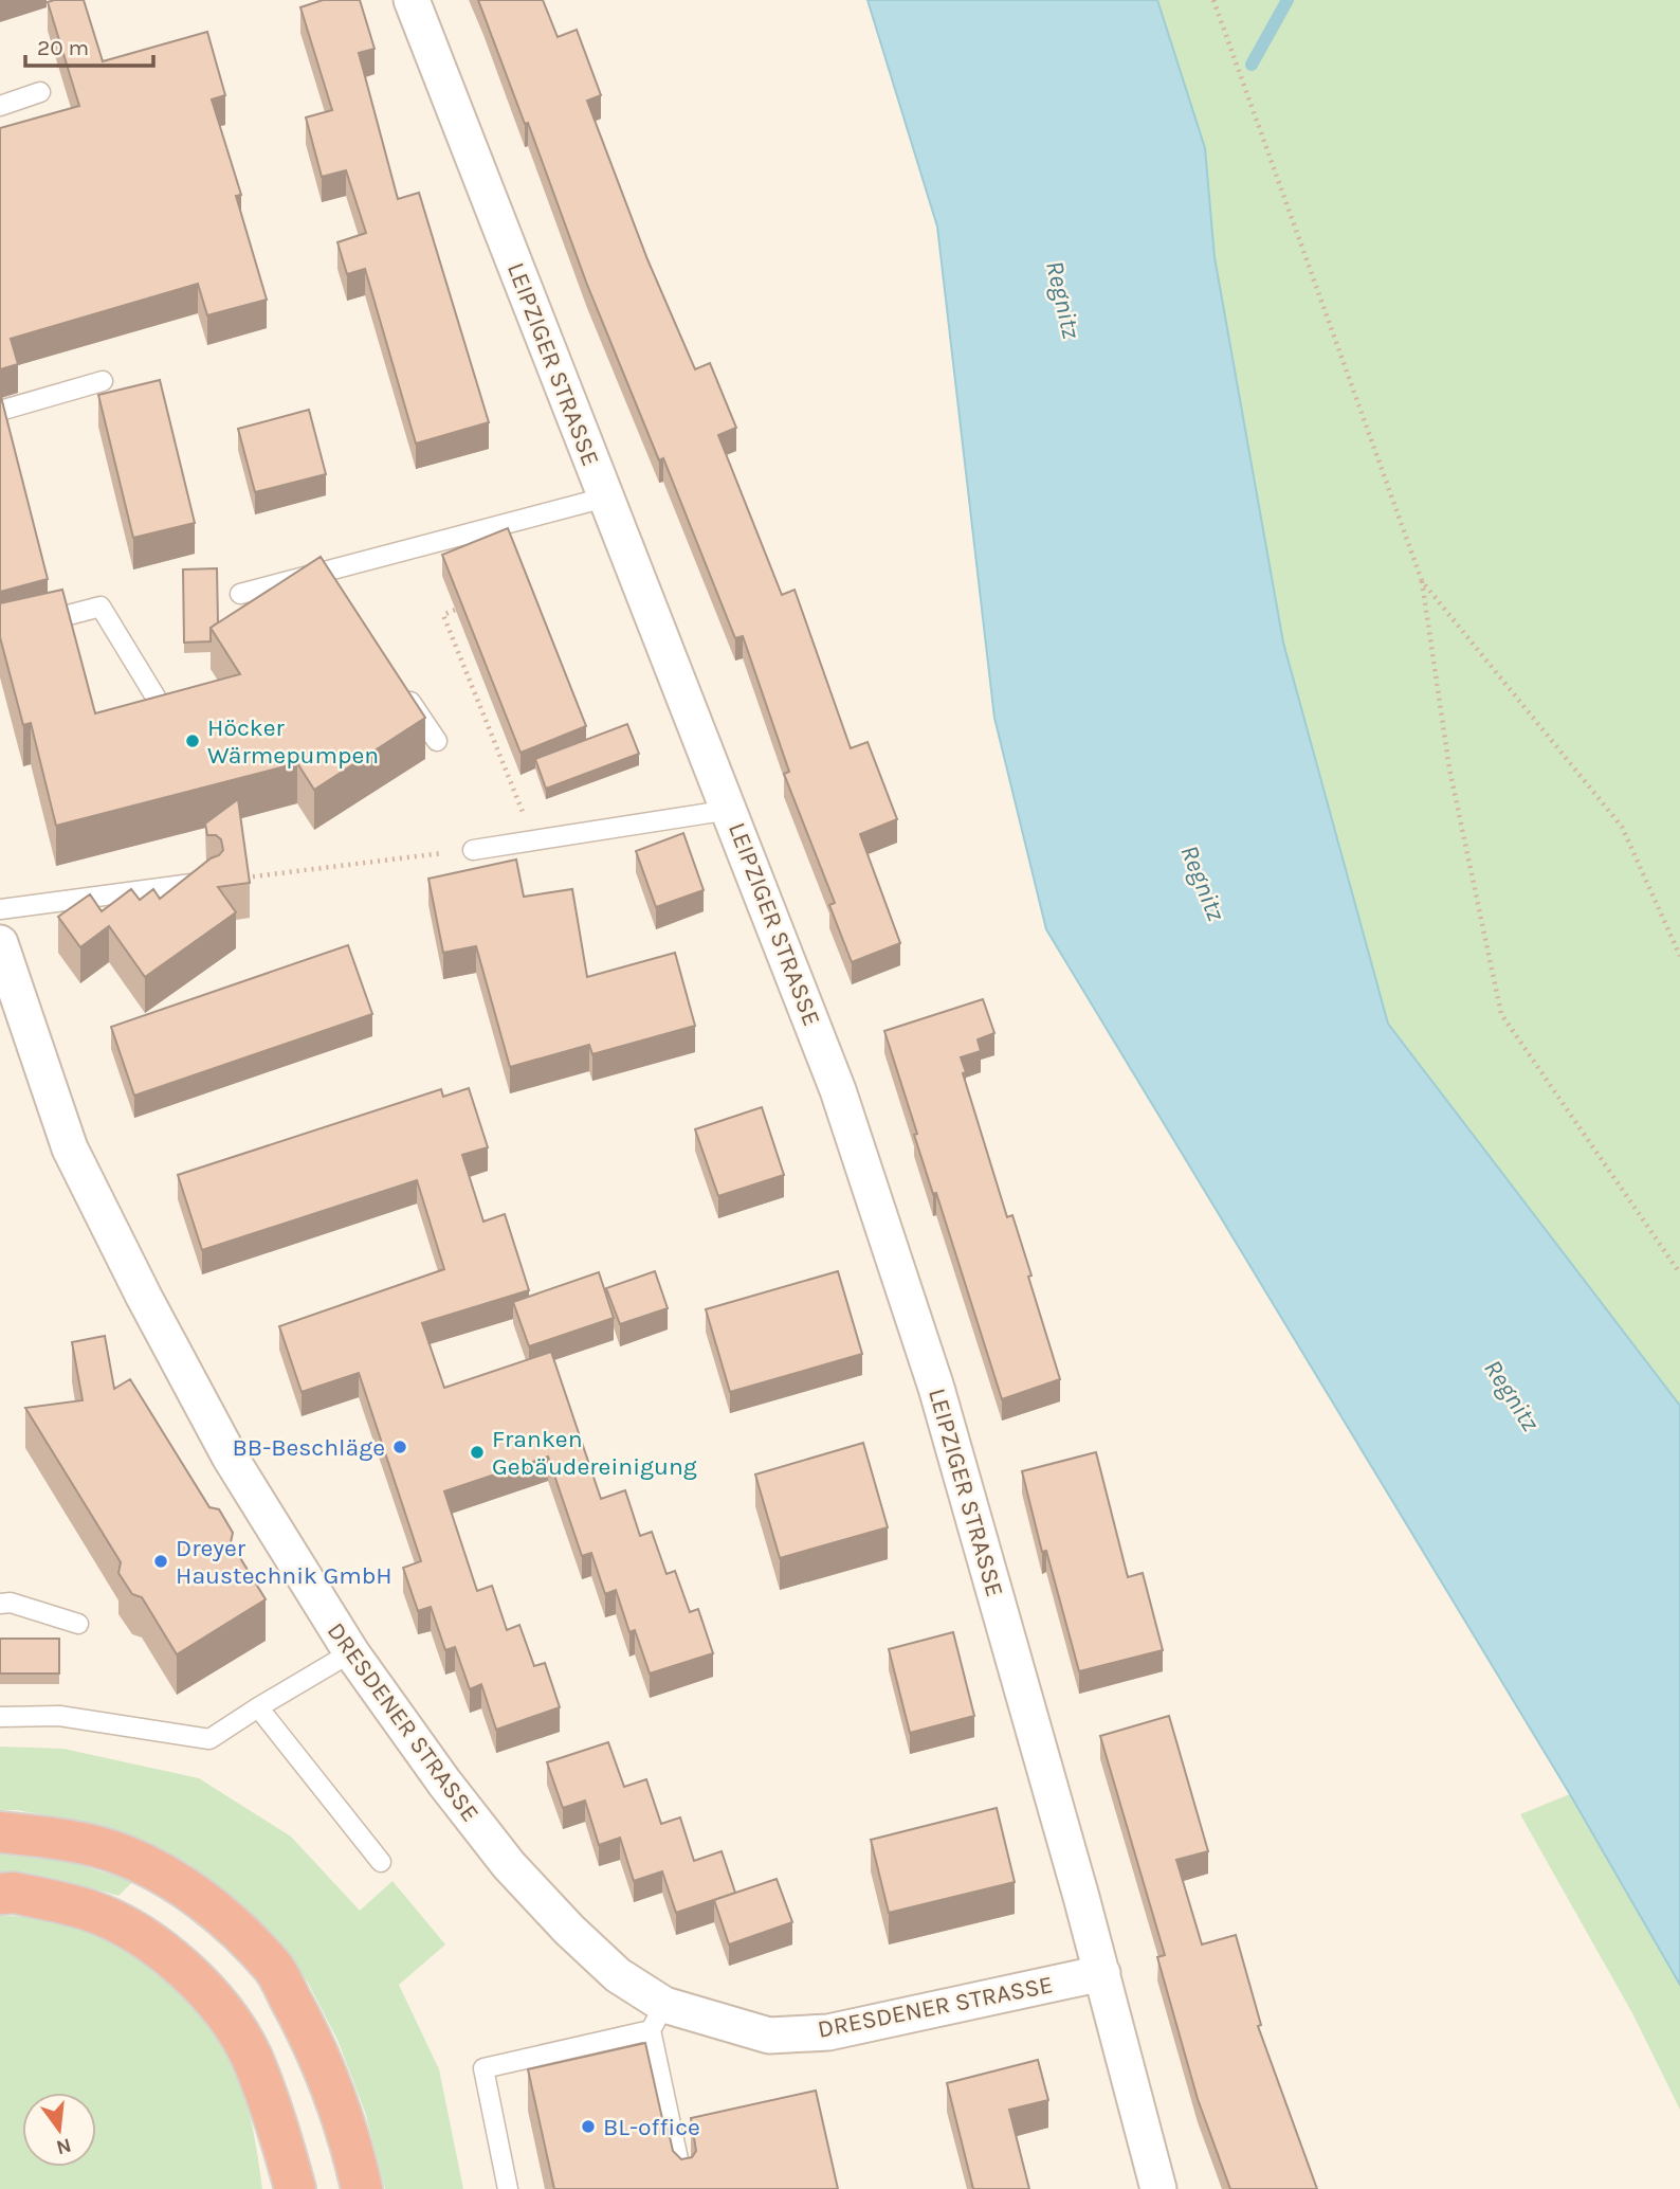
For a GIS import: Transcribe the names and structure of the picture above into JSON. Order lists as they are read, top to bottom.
{
  "streets": {
    "street": ["LEIPZIGER STRASSE", "DRESDENER STRASSE"]
  },
  "crossings": [
    ["LEIPZIGER STRASSE", "DRESDENER STRASSE"]
  ],
  "water": ["Regnitz"],
  "places": [
    "Höcker Wärmepumpen",
    "BB-Beschläge",
    "Franken Gebäudereinigung",
    "Dreyer Haustechnik GmbH",
    "BL-office"
  ],
  "scale_bar": "20 m",
  "north": "bottom"
}
